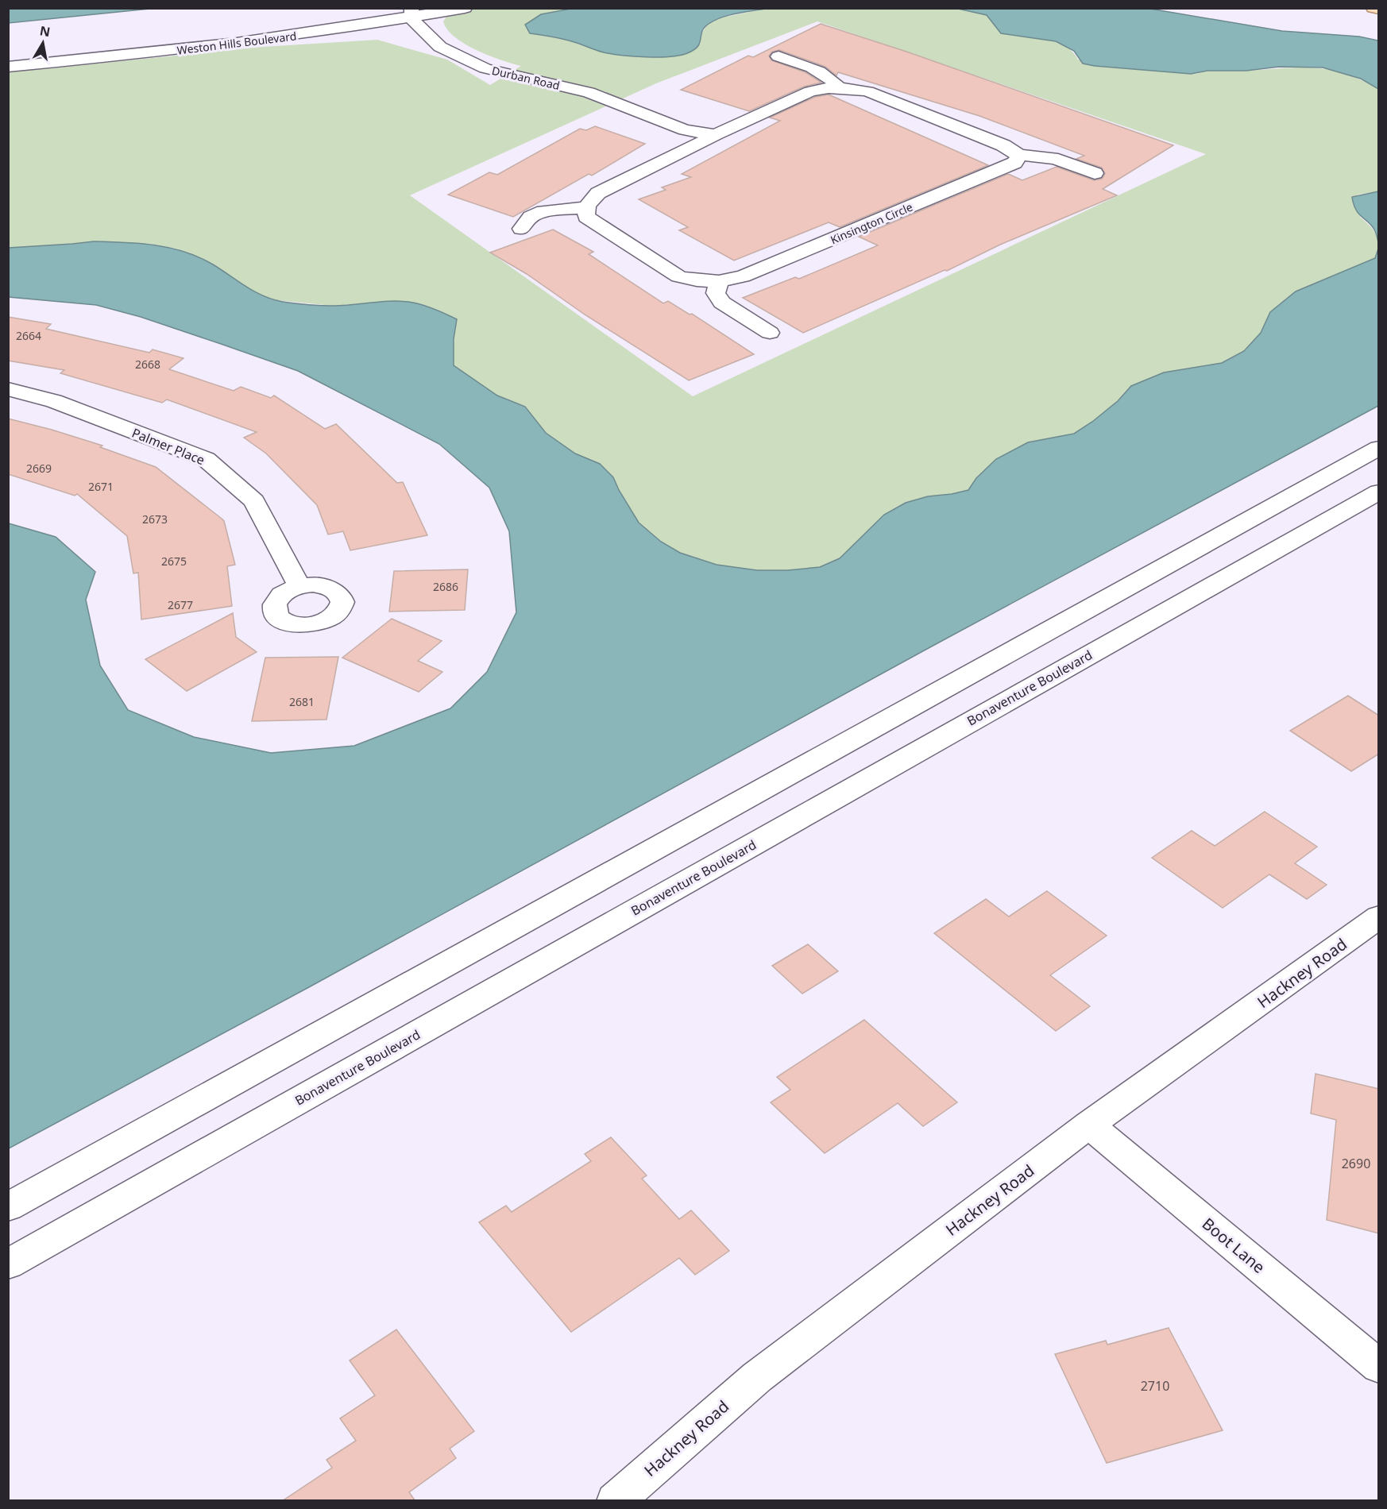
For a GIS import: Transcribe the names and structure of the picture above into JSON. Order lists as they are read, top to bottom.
{
  "streets": {
    "street": [
      "Weston Hills Boulevard",
      "Durban Road",
      "Kinsington Circle",
      "Palmer Place",
      "Bonaventure Boulevard",
      "Hackney Road",
      "Boot Lane"
    ]
  },
  "crossings": [
    ["Weston Hills Boulevard", "Durban Road"],
    ["Hackney Road", "Boot Lane"]
  ],
  "house_numbers": [
    "2664",
    "2668",
    "2669",
    "2671",
    "2673",
    "2675",
    "2686",
    "2677",
    "2681",
    "2690",
    "2710"
  ],
  "north": "top"
}
